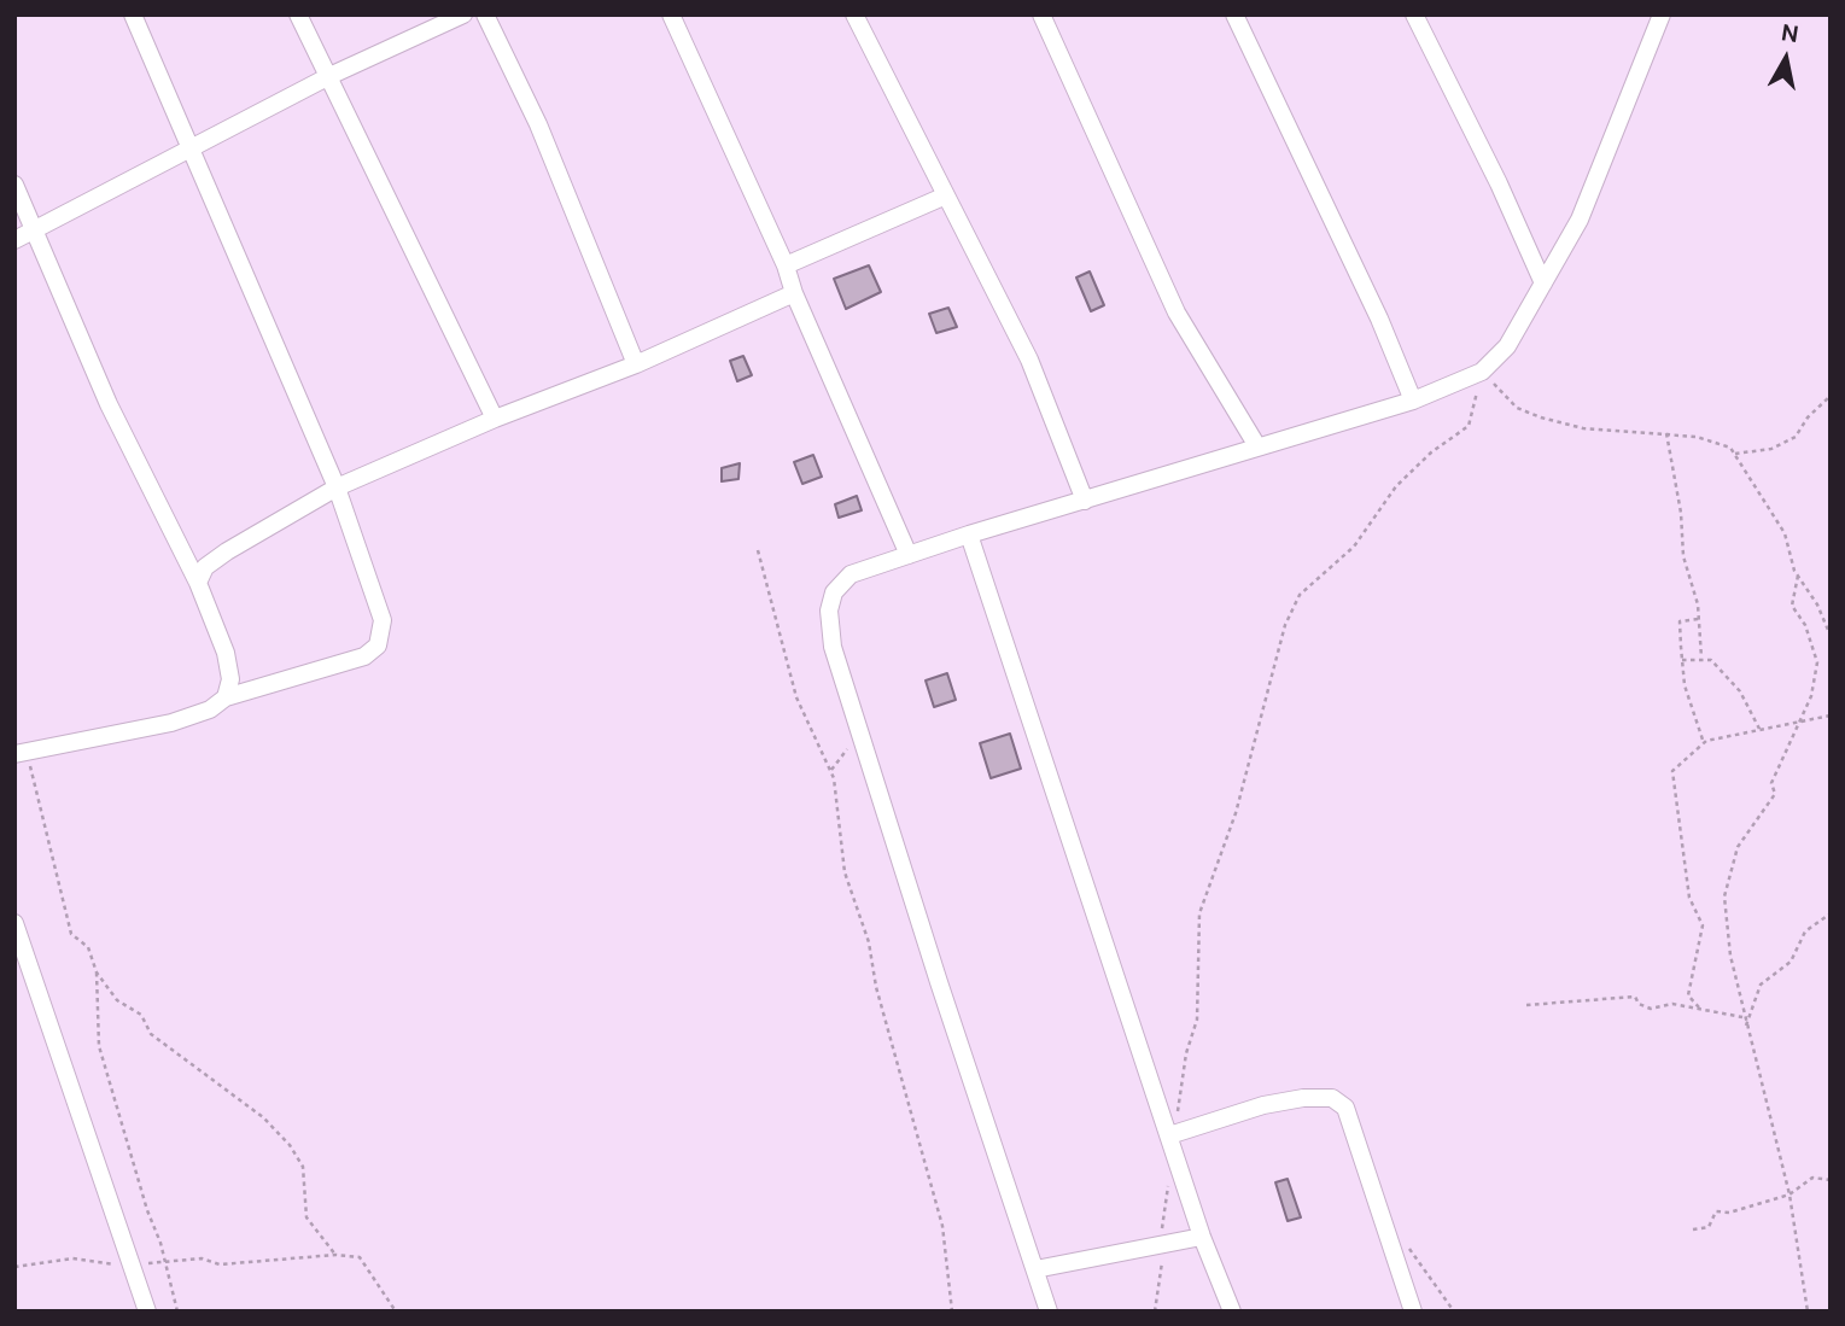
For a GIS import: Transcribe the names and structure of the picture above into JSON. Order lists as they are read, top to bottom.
{
  "north": "top"
}
